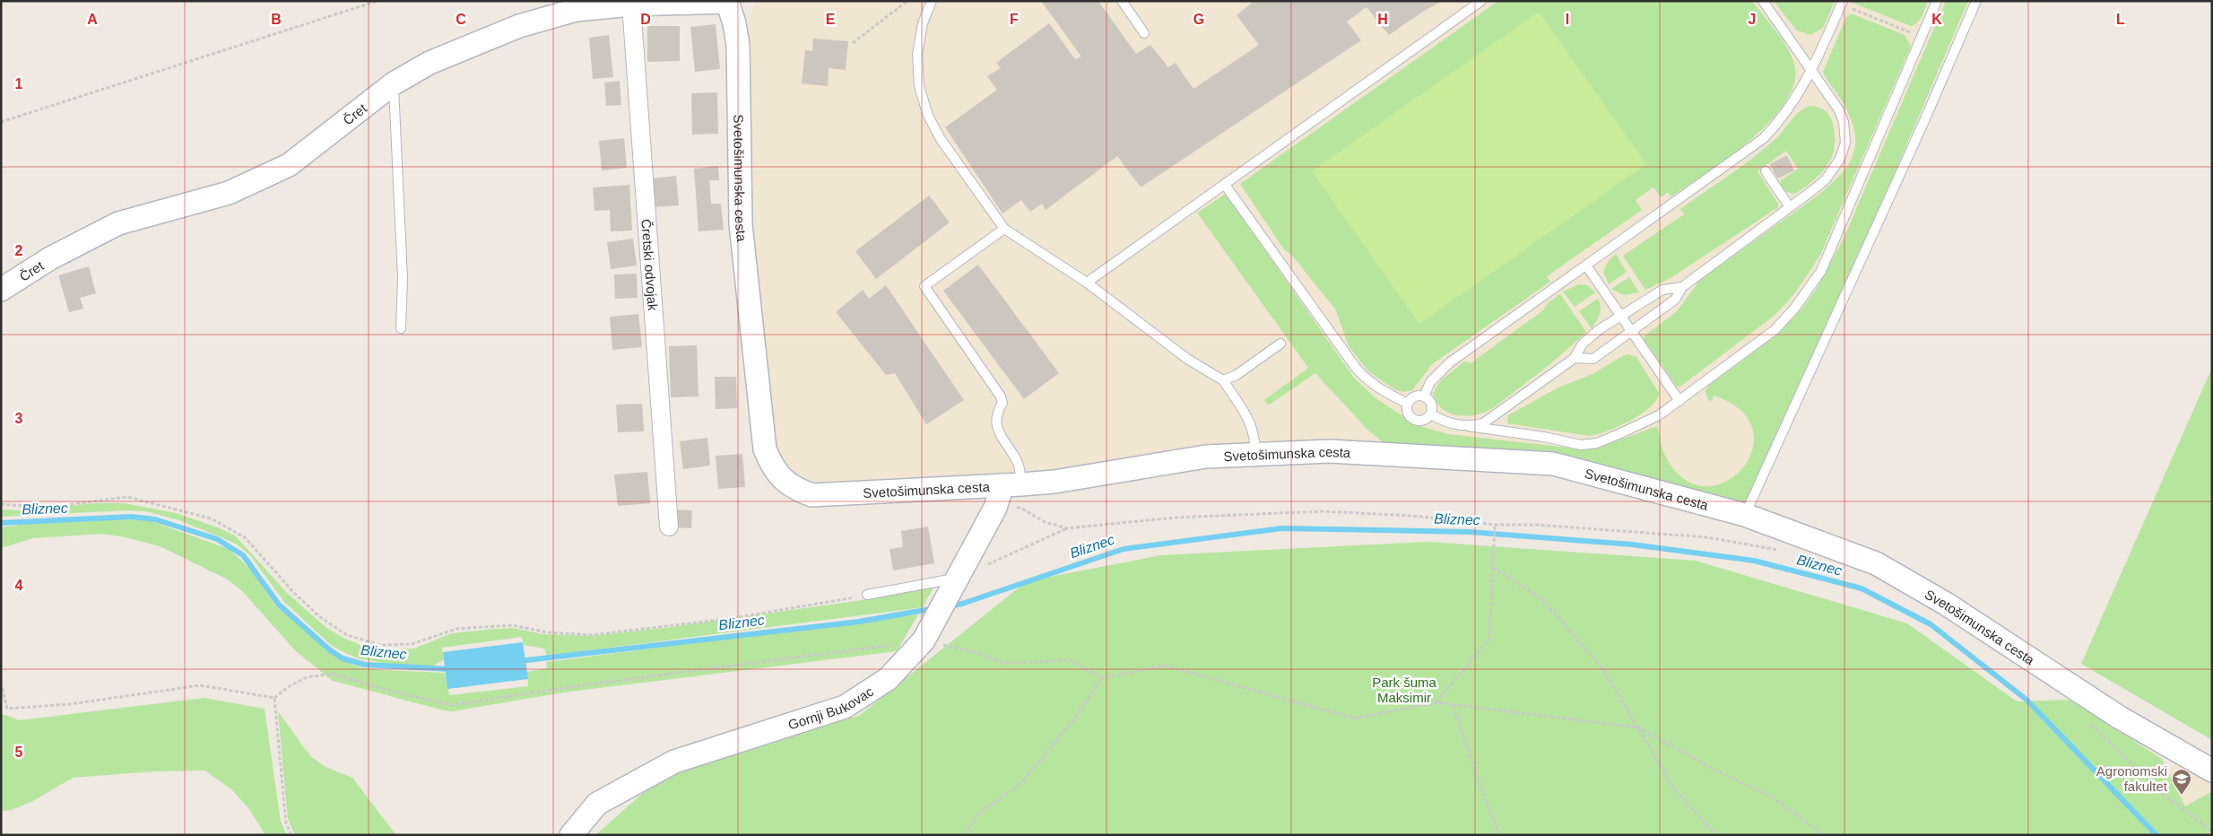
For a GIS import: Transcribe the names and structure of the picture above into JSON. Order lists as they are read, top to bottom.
{
  "streets": {
    "street": [
      "Čret",
      "Svetošimunska cesta",
      "Čretski odvojak",
      "Gornji Bukovac"
    ]
  },
  "crossings": [
    ["Čret", "Svetošimunska cesta"],
    ["Čret", "Čretski odvojak"],
    ["Svetošimunska cesta", "Gornji Bukovac"]
  ],
  "water": ["Bliznec"],
  "parks": ["Park šuma Maksimir"],
  "places": {
    "school or university": ["Agronomski fakultet"]
  },
  "grid": {
    "columns": [
      "A",
      "B",
      "C",
      "D",
      "E",
      "F",
      "G",
      "H",
      "I",
      "J",
      "K",
      "L"
    ],
    "rows": [
      "1",
      "2",
      "3",
      "4",
      "5"
    ]
  }
}
